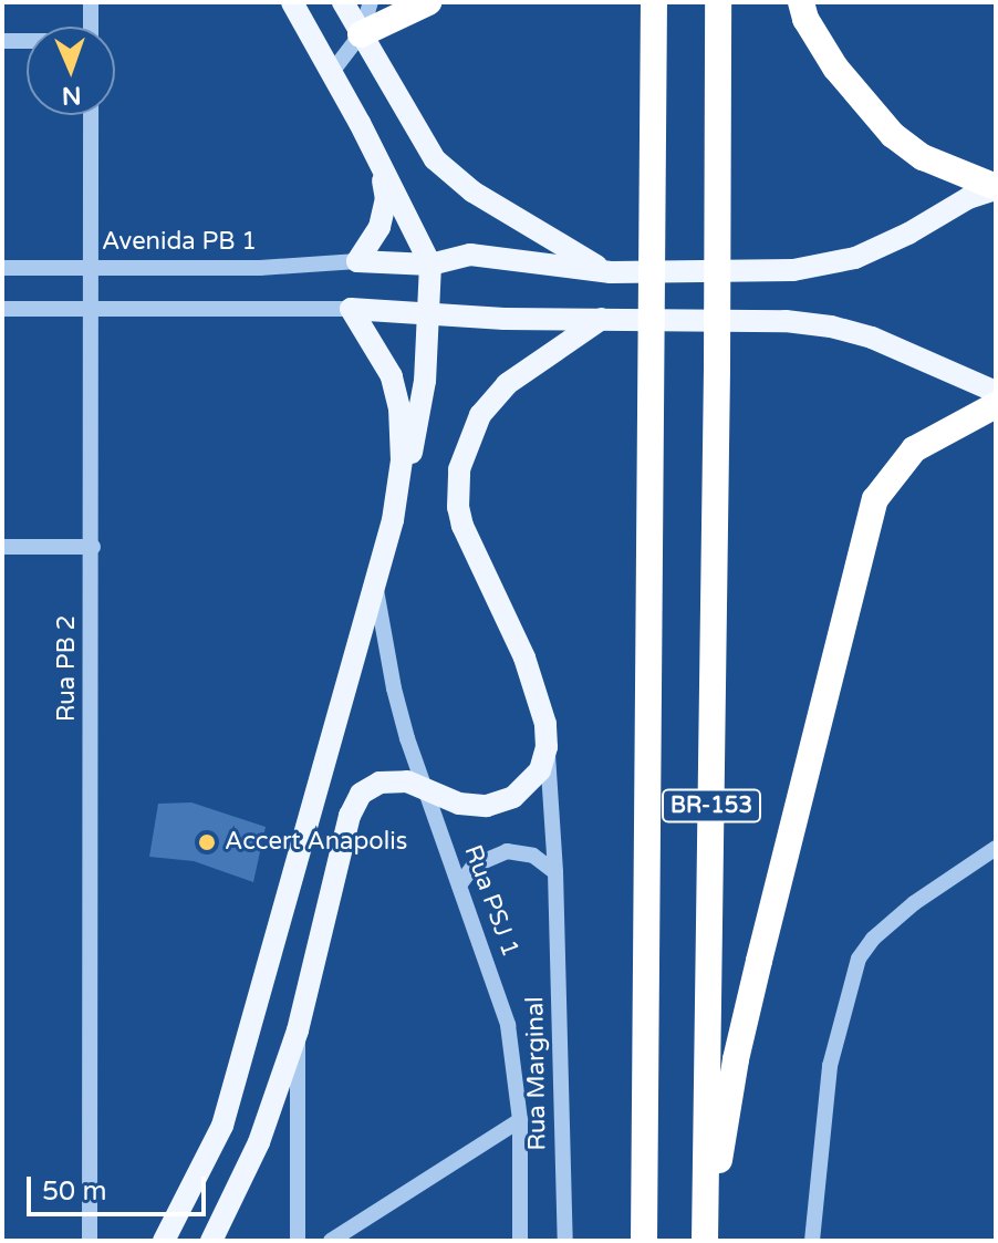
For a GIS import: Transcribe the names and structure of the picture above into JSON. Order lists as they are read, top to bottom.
{
  "streets": {
    "highway": ["BR-153"],
    "street": [
      "Avenida PB 1",
      "Rua PB 2",
      "Rua PSJ 1",
      "Rua Marginal"
    ]
  },
  "crossings": [
    ["Avenida PB 1", "Rua PB 2"]
  ],
  "places": ["Accert Anapolis"],
  "scale_bar": "50 m",
  "north": "bottom"
}
